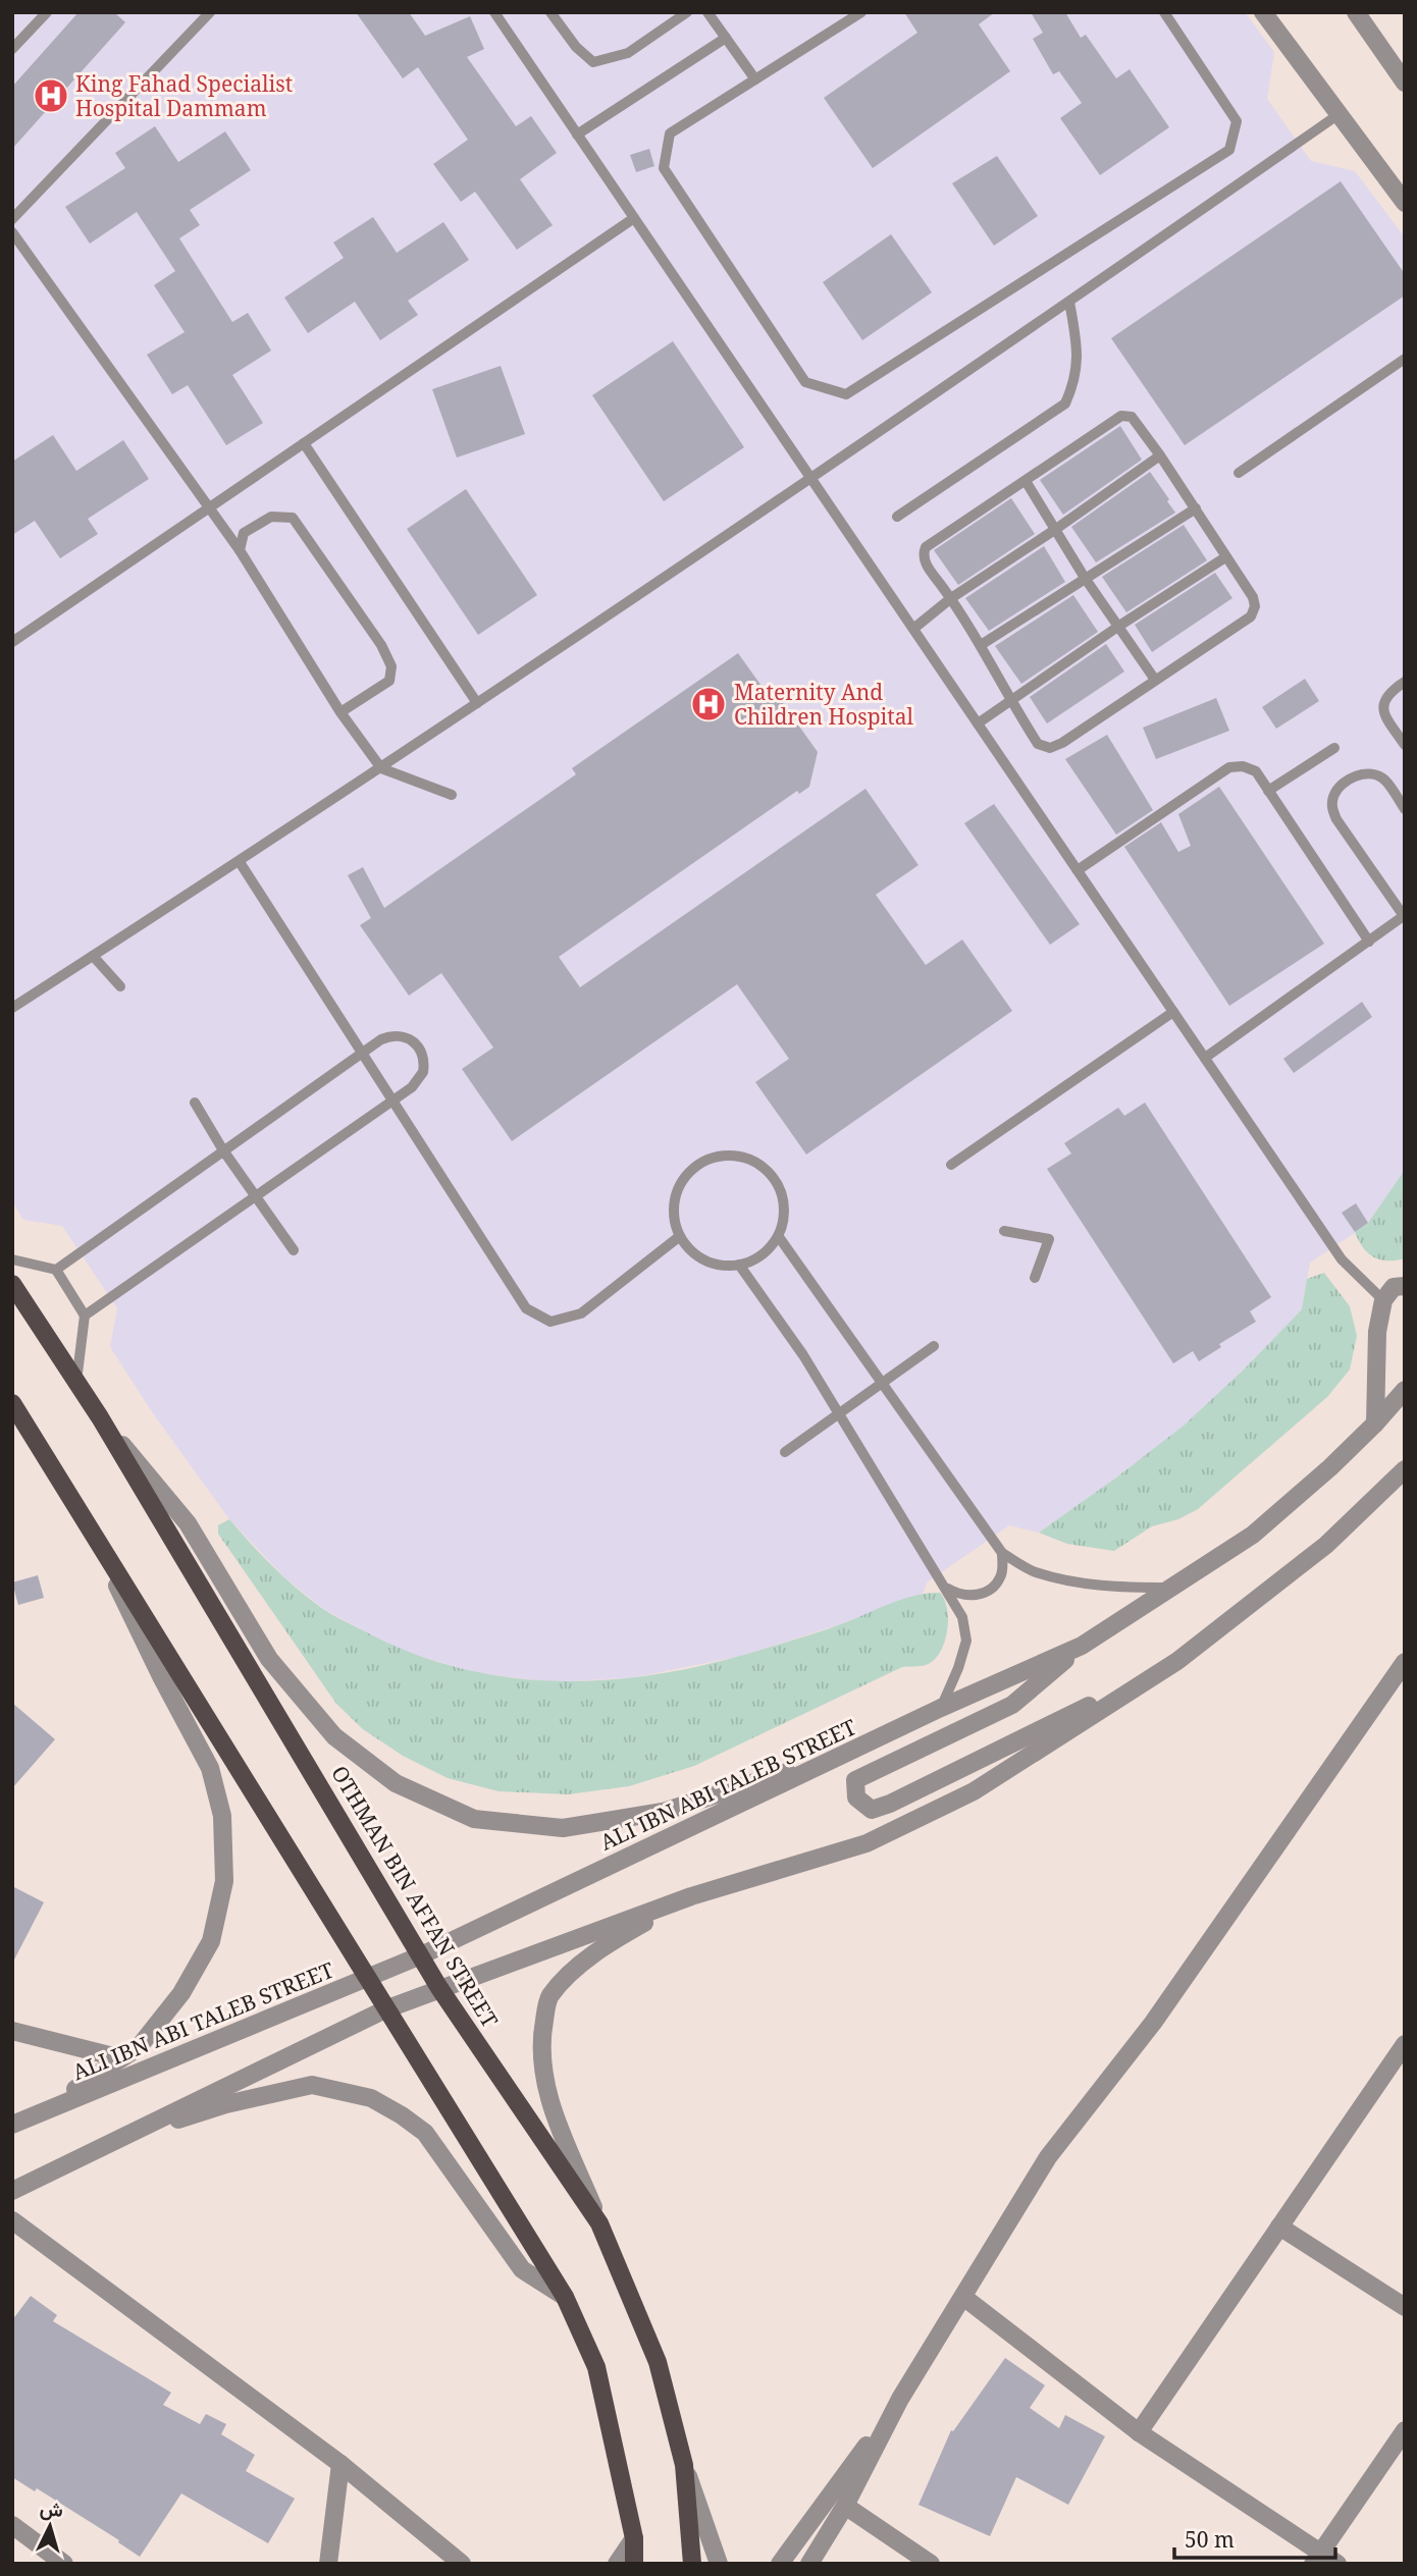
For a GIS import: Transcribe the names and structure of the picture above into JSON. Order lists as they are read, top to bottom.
{
  "streets": {
    "main road": ["OTHMAN BIN AFFAN STREET"],
    "street": ["ALI IBN ABI TALEB STREET"]
  },
  "crossings": [
    ["ALI IBN ABI TALEB STREET", "OTHMAN BIN AFFAN STREET"]
  ],
  "places": {
    "hospital": ["King Fahad Specialist Hospital Dammam", "Maternity And Children Hospital"]
  },
  "scale_bar": "50 m",
  "north": "top"
}
